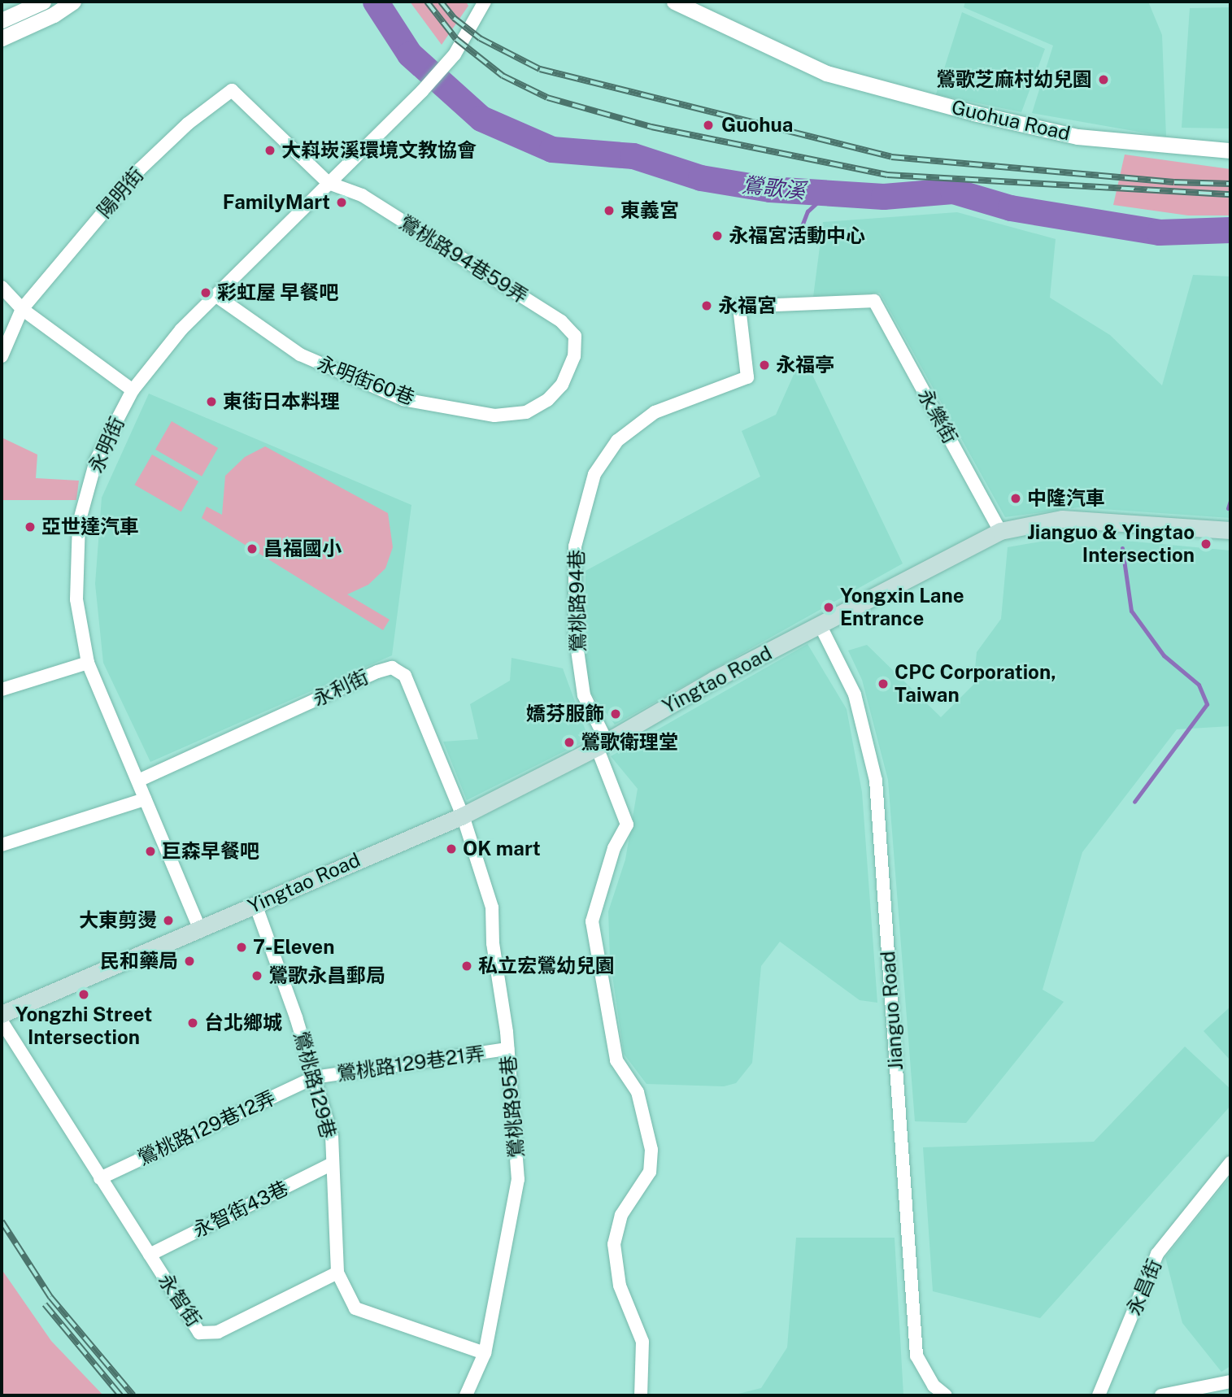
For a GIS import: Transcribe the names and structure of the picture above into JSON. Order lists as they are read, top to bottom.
{
  "streets": {
    "main road": ["Yingtao Road"],
    "street": [
      "Guohua Road",
      "陽明街",
      "鶯桃路94巷59弄",
      "永明街60巷",
      "永樂街",
      "永明街",
      "鶯桃路94巷",
      "永利街",
      "Jianguo Road",
      "鶯桃路129巷21弄",
      "鶯桃路129巷",
      "鶯桃路95巷",
      "鶯桃路129巷12弄",
      "永智街43巷",
      "永昌街",
      "永智街"
    ]
  },
  "crossings": [
    ["陽明街", "鶯桃路94巷59弄"],
    ["陽明街", "永明街"],
    ["鶯桃路94巷59弄", "永明街60巷"],
    ["鶯桃路94巷59弄", "永明街"],
    ["永明街60巷", "永明街"],
    ["永樂街", "鶯桃路94巷"],
    ["永樂街", "Yingtao Road"],
    ["永明街", "Yingtao Road"],
    ["永明街", "永利街"],
    ["鶯桃路94巷", "Yingtao Road"],
    ["Yingtao Road", "永利街"],
    ["Yingtao Road", "Jianguo Road"],
    ["Yingtao Road", "鶯桃路129巷"],
    ["Yingtao Road", "鶯桃路95巷"],
    ["永利街", "鶯桃路95巷"],
    ["鶯桃路129巷21弄", "鶯桃路129巷"],
    ["鶯桃路129巷21弄", "鶯桃路95巷"],
    ["鶯桃路129巷21弄", "鶯桃路129巷12弄"],
    ["鶯桃路129巷", "鶯桃路129巷12弄"],
    ["鶯桃路129巷", "永智街43巷"],
    ["鶯桃路129巷", "永智街"],
    ["鶯桃路129巷12弄", "永智街"],
    ["永智街43巷", "永智街"]
  ],
  "water": ["鶯歌溪"],
  "places": [
    "鶯歌芝麻村幼兒園",
    "Guohua",
    "大嵙崁溪環境文教協會",
    "FamilyMart",
    "東義宮",
    "永福宮活動中心",
    "彩虹屋 早餐吧",
    "永福宮",
    "永福亭",
    "東街日本料理",
    "中隆汽車",
    "亞世達汽車",
    "Jianguo & Yingtao Intersection",
    "昌福國小",
    "Yongxin Lane Entrance",
    "CPC Corporation, Taiwan",
    "嬌芬服飾",
    "鶯歌衛理堂",
    "OK mart",
    "巨森早餐吧",
    "大東剪燙",
    "7-Eleven",
    "民和藥局",
    "私立宏鶯幼兒園",
    "鶯歌永昌郵局",
    "Yongzhi Street Intersection",
    "台北鄉城"
  ]
}
